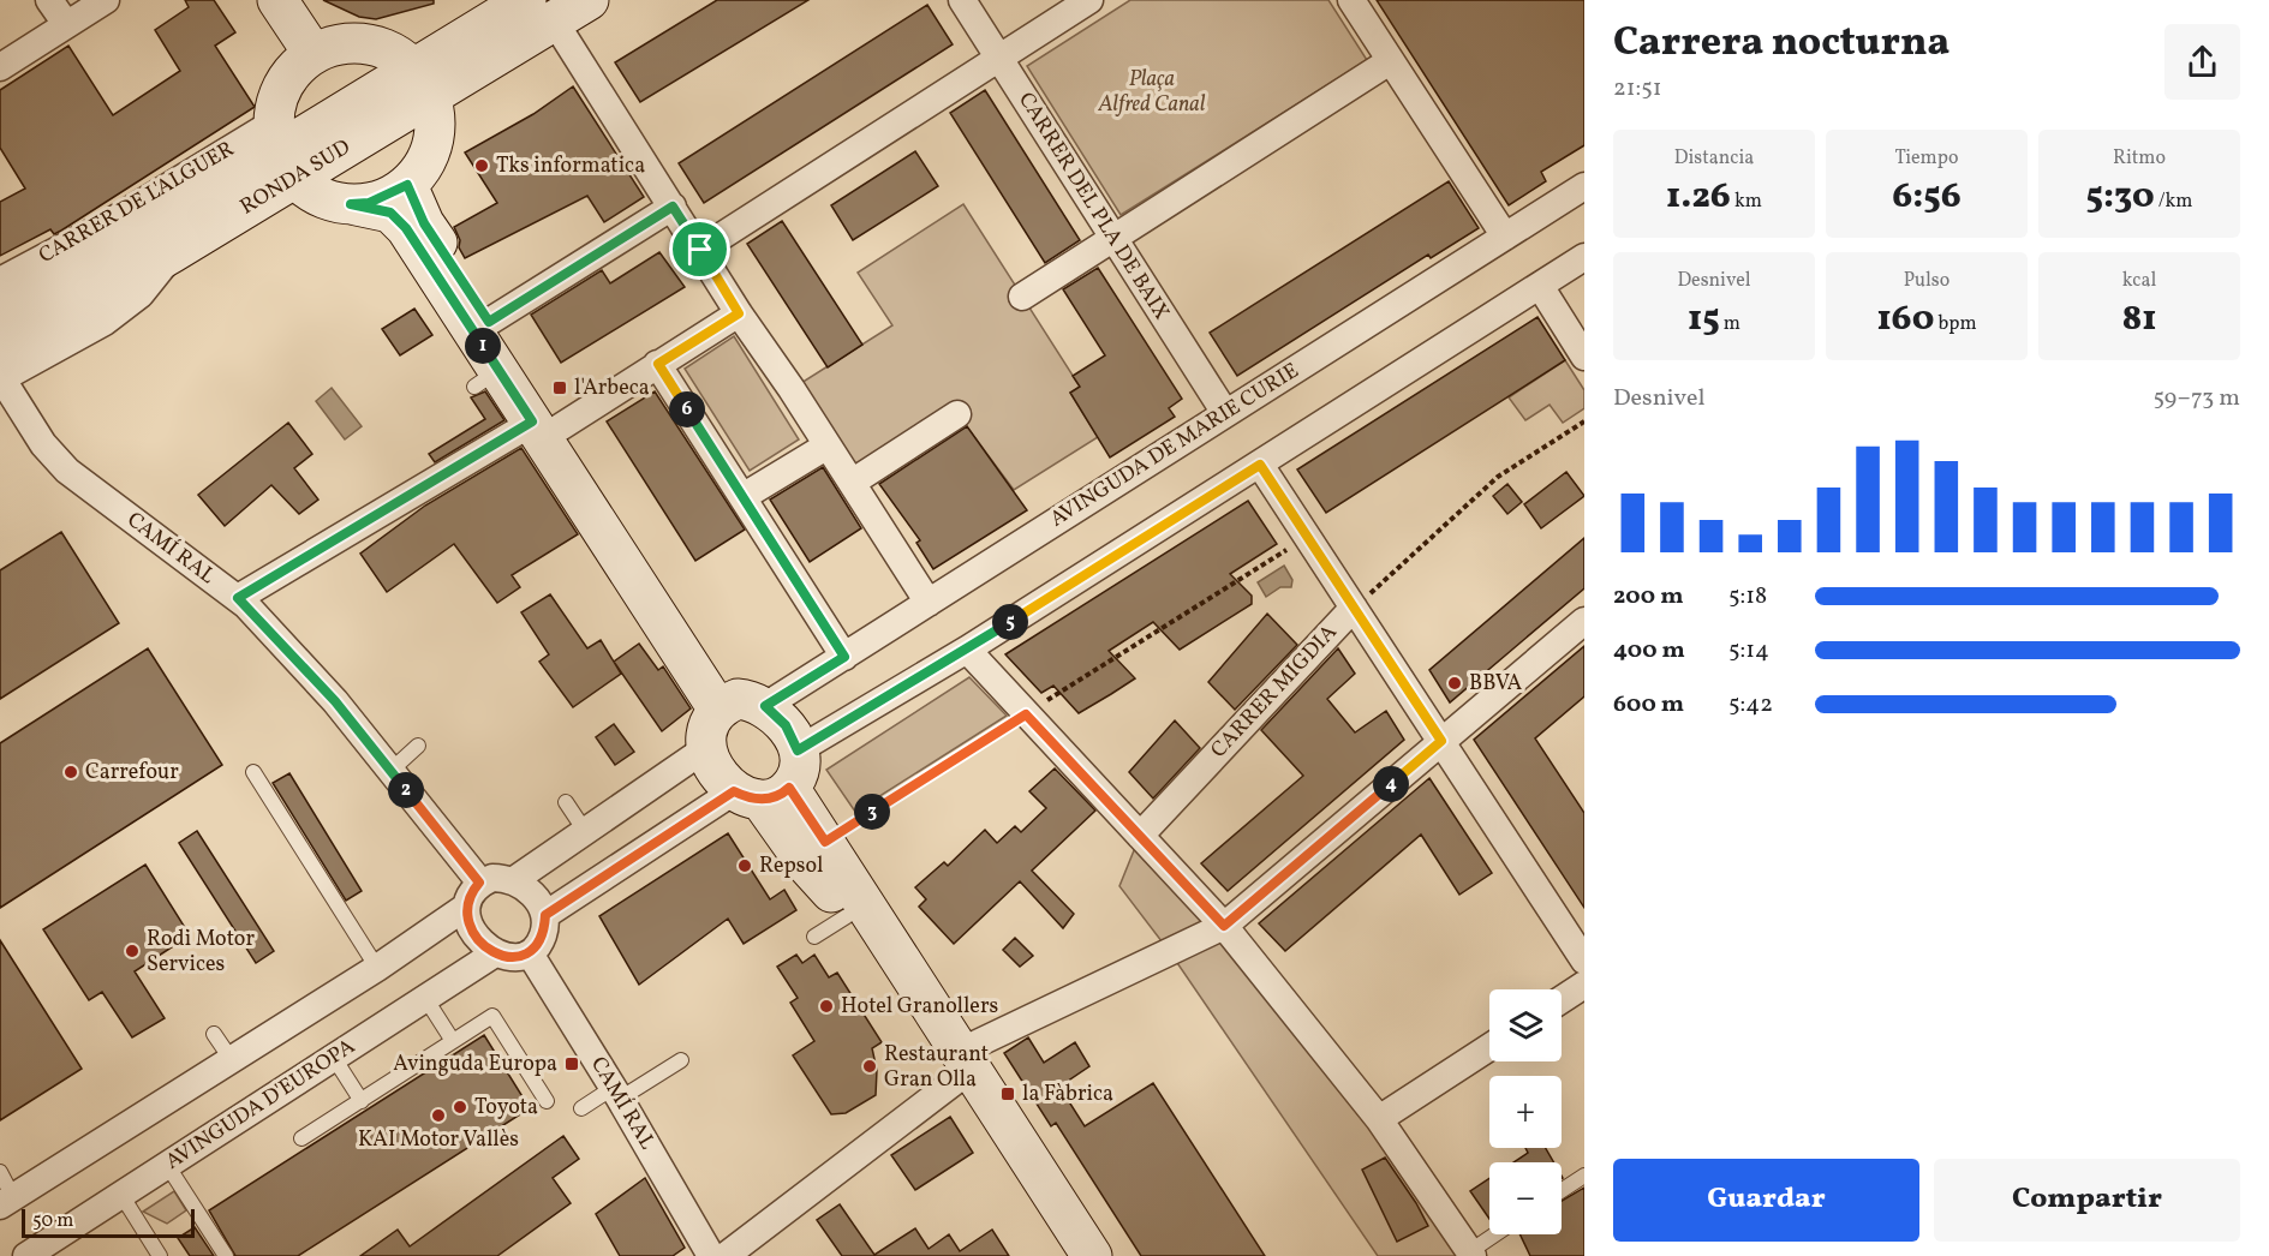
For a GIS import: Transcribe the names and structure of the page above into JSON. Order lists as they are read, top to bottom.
{
  "streets": {
    "main road": ["RONDA SUD"],
    "street": [
      "CARRER DE L'ALGUER",
      "CARRER DEL PLA DE BAIX",
      "AVINGUDA DE MARIE CURIE",
      "CAMÍ RAL",
      "CARRER MIGDIA",
      "AVINGUDA D'EUROPA"
    ]
  },
  "crossings": [
    ["RONDA SUD", "CARRER DE L'ALGUER"],
    ["RONDA SUD", "CAMÍ RAL"],
    ["CARRER DEL PLA DE BAIX", "AVINGUDA DE MARIE CURIE"],
    ["CAMÍ RAL", "AVINGUDA D'EUROPA"]
  ],
  "parks": ["Plaça Alfred Canal"],
  "places": {
    "other": [
      "Tks informatica",
      "BBVA",
      "Carrefour",
      "Repsol",
      "Rodi Motor Services",
      "Hotel Granollers",
      "Restaurant Gran Olla",
      "Toyota",
      "KAI Motor Vallès"
    ],
    "transit": ["l'Arbeca", "Avinguda Europa", "la Fàbrica"]
  },
  "scale_bar": "50 m",
  "page": {
    "heading": ["Carrera nocturna", "21:51"],
    "stats": [
      ["Distancia", "1.26 km"],
      ["Tiempo", "6:56"],
      ["Ritmo", "5:30 /km"],
      ["Desnivel", "15 m"],
      ["Pulso", "160 bpm"],
      ["kcal", "81"]
    ],
    "pins": [
      "1",
      "6",
      "5",
      "4",
      "2",
      "3"
    ],
    "chart": ["Desnivel", "59–73 m"],
    "list": [
      {
        "name": "200 m",
        "note": "5:18"
      },
      {
        "name": "400 m",
        "note": "5:14"
      },
      {
        "name": "600 m",
        "note": "5:42"
      }
    ],
    "map_buttons": ["+", "−"],
    "buttons": ["Guardar", "Compartir"],
    "scale": "50 m"
  }
}
